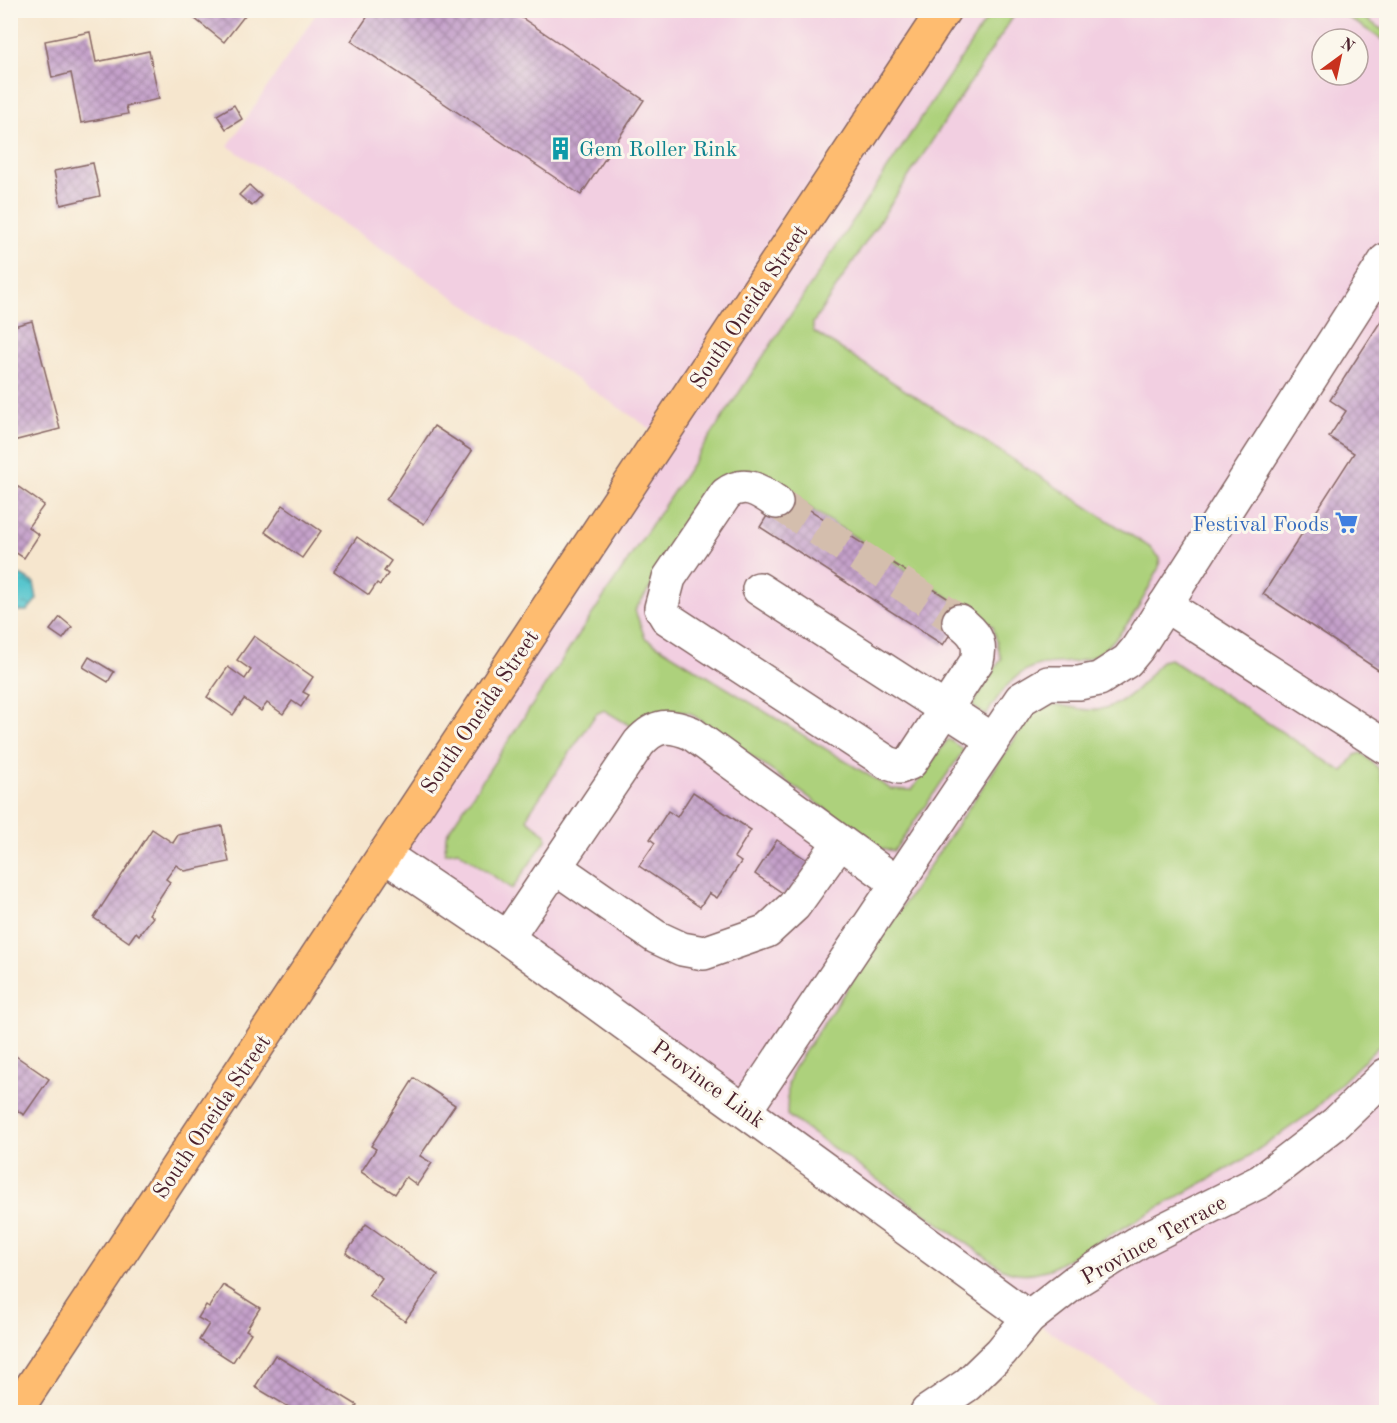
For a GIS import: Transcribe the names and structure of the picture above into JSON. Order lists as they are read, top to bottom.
{
  "streets": {
    "highway": ["South Oneida Street"],
    "street": ["Province Link", "Province Terrace"]
  },
  "crossings": [
    ["South Oneida Street", "Province Link"],
    ["Province Link", "Province Terrace"]
  ],
  "places": {
    "building": ["Gem Roller Rink"],
    "supermarket": ["Festival Foods"]
  },
  "north": "top right"
}
